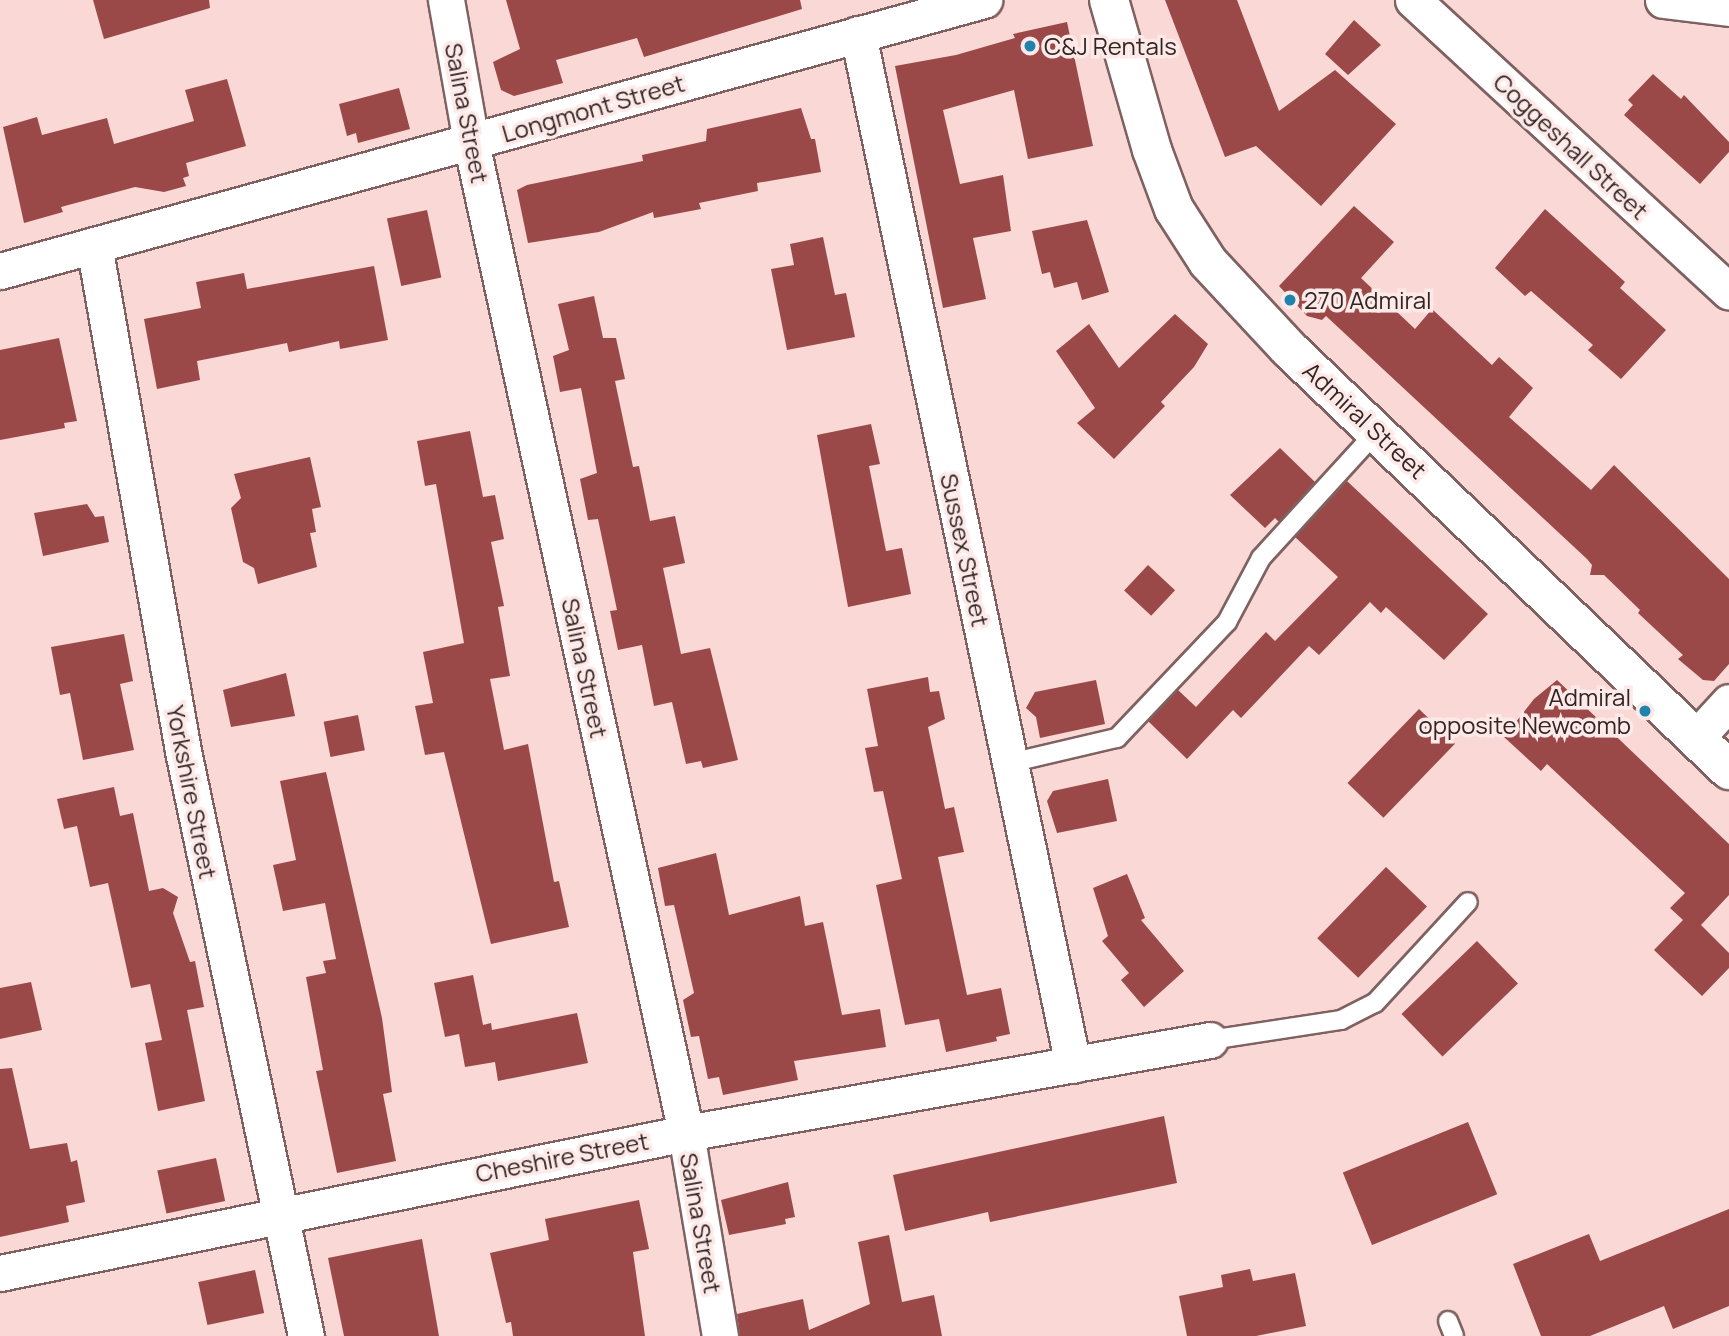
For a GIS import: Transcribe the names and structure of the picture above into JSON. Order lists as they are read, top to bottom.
{
  "streets": {
    "main road": ["Admiral Street"],
    "street": [
      "Longmont Street",
      "Salina Street",
      "Coggeshall Street",
      "Sussex Street",
      "Yorkshire Street",
      "Cheshire Street"
    ]
  },
  "crossings": [
    ["Longmont Street", "Salina Street"],
    ["Longmont Street", "Sussex Street"],
    ["Longmont Street", "Yorkshire Street"],
    ["Salina Street", "Cheshire Street"],
    ["Sussex Street", "Cheshire Street"],
    ["Yorkshire Street", "Cheshire Street"]
  ],
  "places": ["C&J Rentals", "270 Admiral", "Admiral opposite Newcomb"]
}
